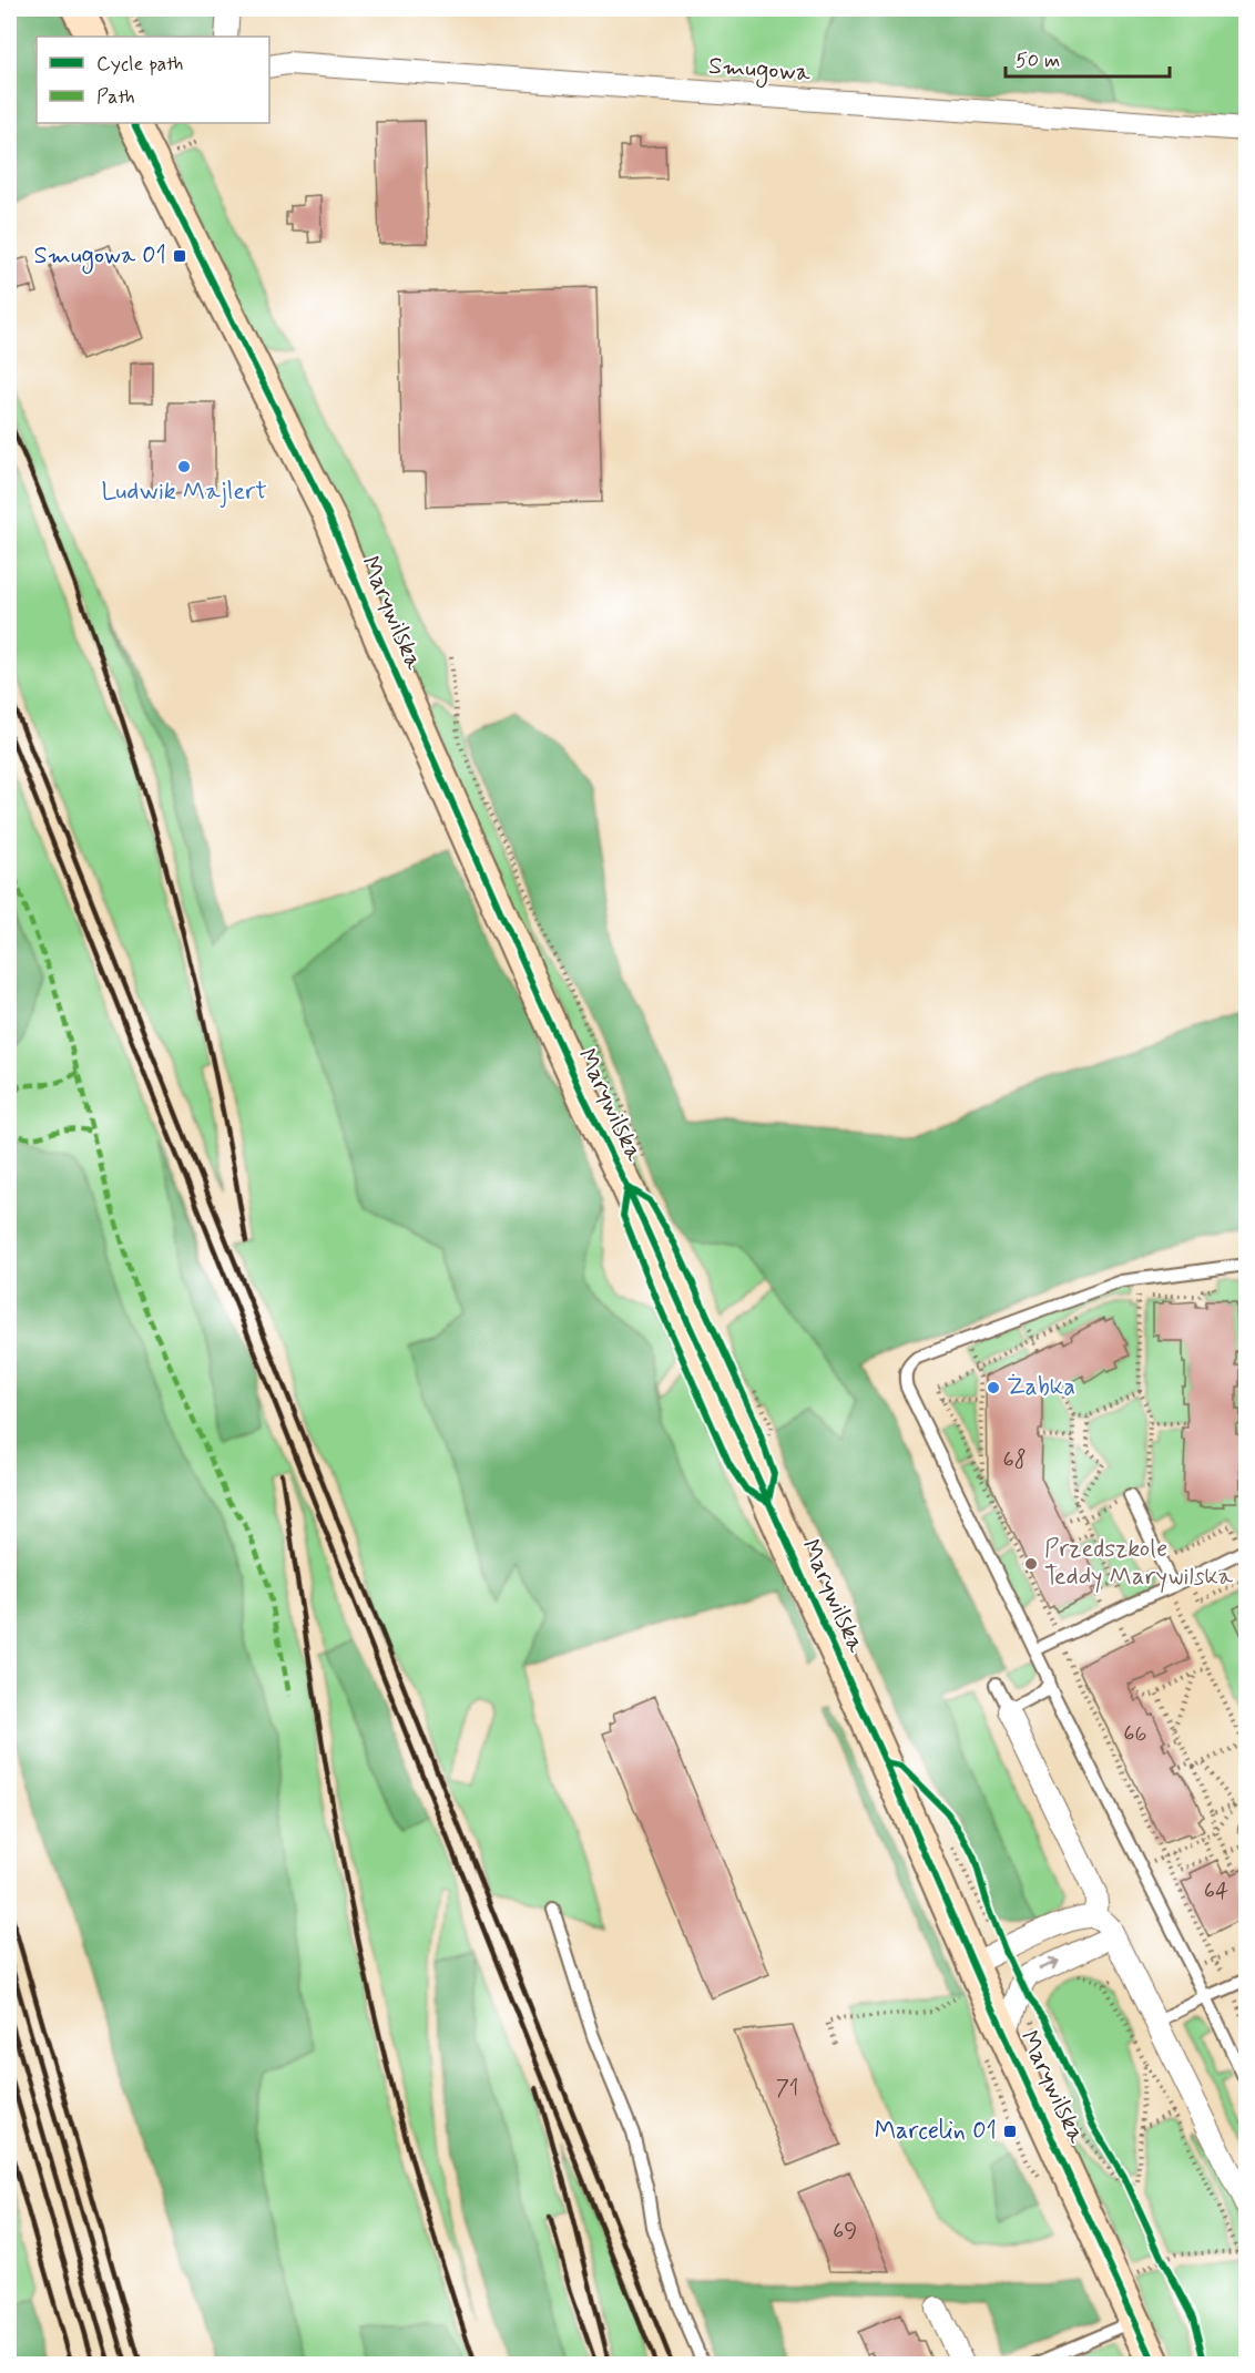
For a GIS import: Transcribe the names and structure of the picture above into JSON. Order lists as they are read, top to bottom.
{
  "streets": {
    "street": ["Smugowa", "Marywilska"]
  },
  "places": {
    "transit": ["Smugowa 01", "Marcelin 01"],
    "other": ["Ludwik Majlert", "Żabka", "Przedszkole Teddy Marywilska"]
  },
  "house_numbers": [
    "68",
    "66",
    "64",
    "71",
    "69"
  ],
  "legend": ["Cycle path", "Path"],
  "scale_bar": "50 m"
}
